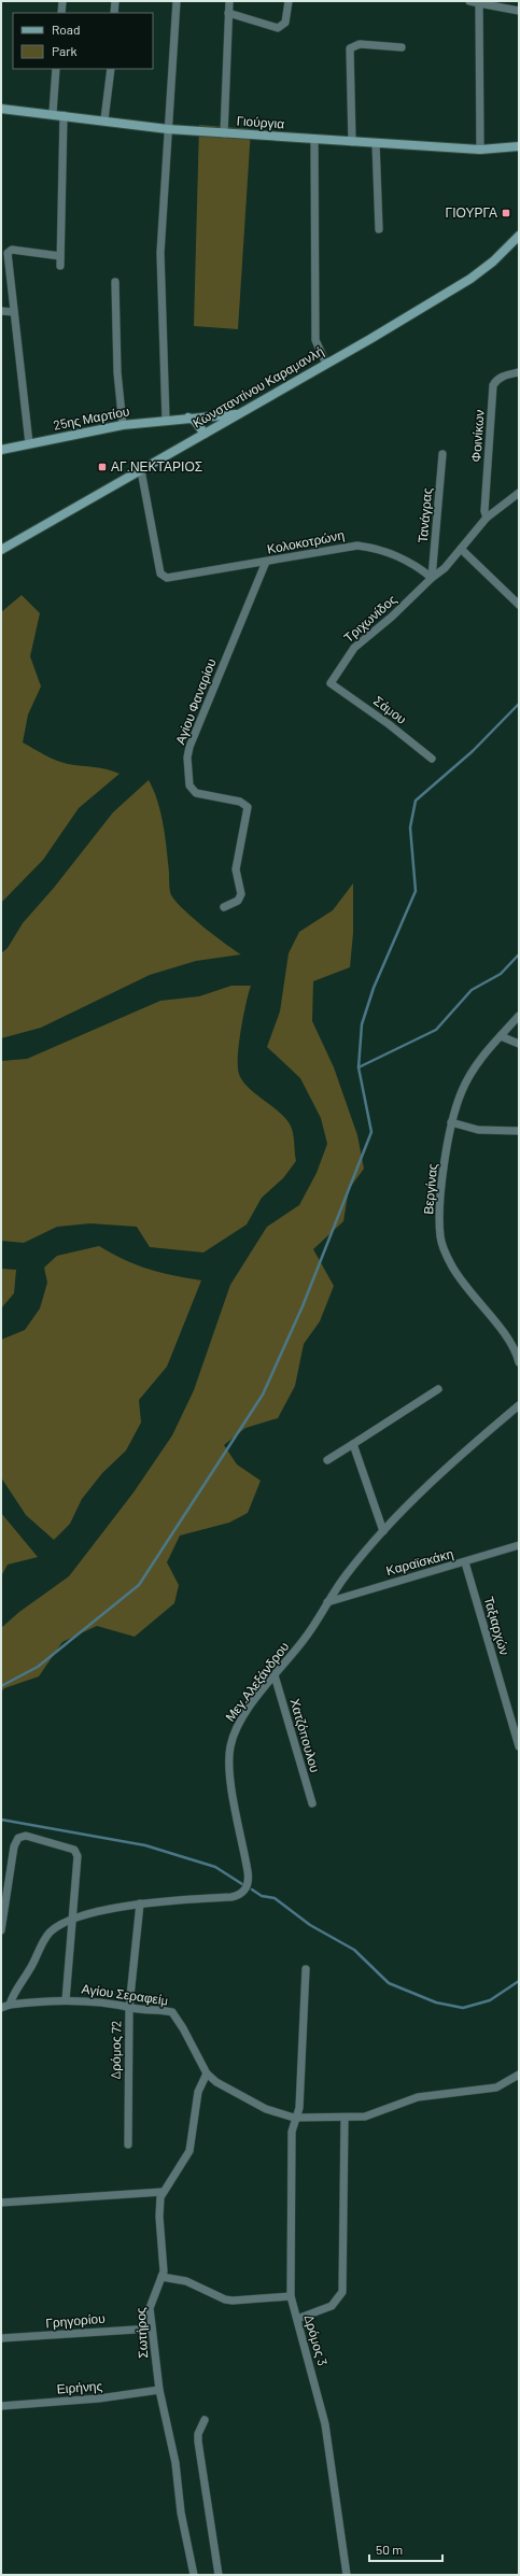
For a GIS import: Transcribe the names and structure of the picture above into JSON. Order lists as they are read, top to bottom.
{
  "streets": {
    "street": [
      "Γιούργια",
      "Κωνσταντίνου Καραμανλή",
      "25ης Μαρτίου",
      "Φοινίκων",
      "Τανάγρας",
      "Κολοκοτρώνη",
      "Τριχωνίδος",
      "Αγίου Φαναρίου",
      "Σάμου",
      "Βεργίνας",
      "Καραϊσκάκη",
      "Ταξιαρχών",
      "Μεγ.Αλεξάνδρου",
      "Χατζόπουλου",
      "Αγίου Σεραφείμ",
      "Δρόμος 72",
      "Γρηγορίου",
      "Σωτήρος",
      "Δρόμος 3",
      "Ειρήνης"
    ]
  },
  "crossings": [
    ["Κωνσταντίνου Καραμανλή", "25ης Μαρτίου"],
    ["Κωνσταντίνου Καραμανλή", "Κολοκοτρώνη"],
    ["Τανάγρας", "Κολοκοτρώνη"],
    ["Τανάγρας", "Τριχωνίδος"],
    ["Κολοκοτρώνη", "Τριχωνίδος"],
    ["Κολοκοτρώνη", "Αγίου Φαναρίου"],
    ["Τριχωνίδος", "Σάμου"],
    ["Καραϊσκάκη", "Ταξιαρχών"],
    ["Καραϊσκάκη", "Μεγ.Αλεξάνδρου"],
    ["Μεγ.Αλεξάνδρου", "Χατζόπουλου"],
    ["Μεγ.Αλεξάνδρου", "Αγίου Σεραφείμ"],
    ["Μεγ.Αλεξάνδρου", "Δρόμος 72"],
    ["Αγίου Σεραφείμ", "Δρόμος 72"],
    ["Αγίου Σεραφείμ", "Σωτήρος"],
    ["Αγίου Σεραφείμ", "Δρόμος 3"],
    ["Γρηγορίου", "Σωτήρος"],
    ["Σωτήρος", "Ειρήνης"]
  ],
  "places": {
    "transit": ["ΓΙΟΥΡΓΑ", "ΑΓ.ΝΕΚΤΑΡΙΟΣ"]
  },
  "legend": ["Road", "Park"],
  "scale_bar": "50 m"
}
